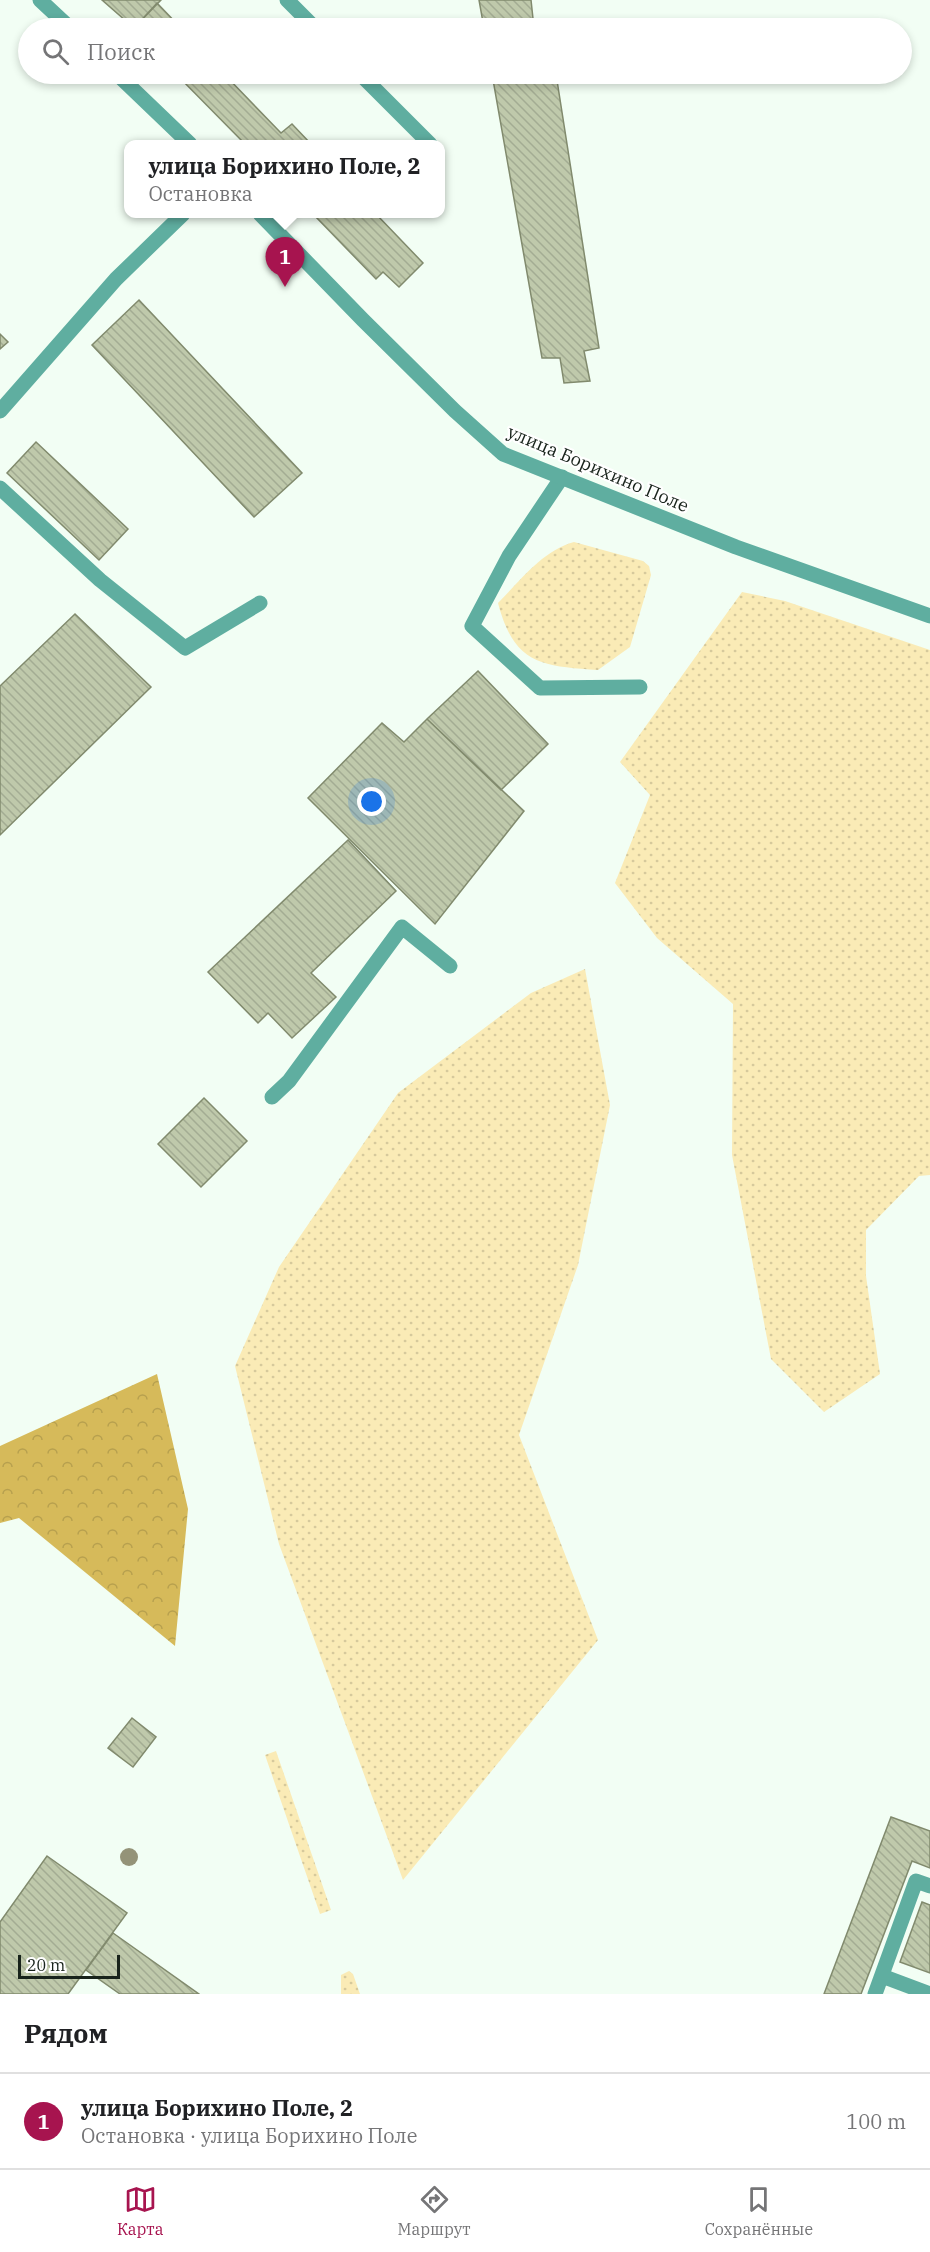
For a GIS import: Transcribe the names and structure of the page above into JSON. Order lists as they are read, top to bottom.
{
  "streets": {
    "street": ["улица Борихино Поле"]
  },
  "scale_bar": "20 m",
  "page": {
    "search": "Поиск",
    "popup": ["улица Борихино Поле, 2", "Остановка"],
    "pins": "1",
    "scale": "20 m",
    "heading": "Рядом",
    "list": [
      {
        "mark": "1",
        "name": "улица Борихино Поле, 2",
        "note": "Остановка · улица Борихино Поле",
        "value": "100 m"
      }
    ],
    "nav": ["Карта", "Маршрут", "Сохранённые"]
  }
}
